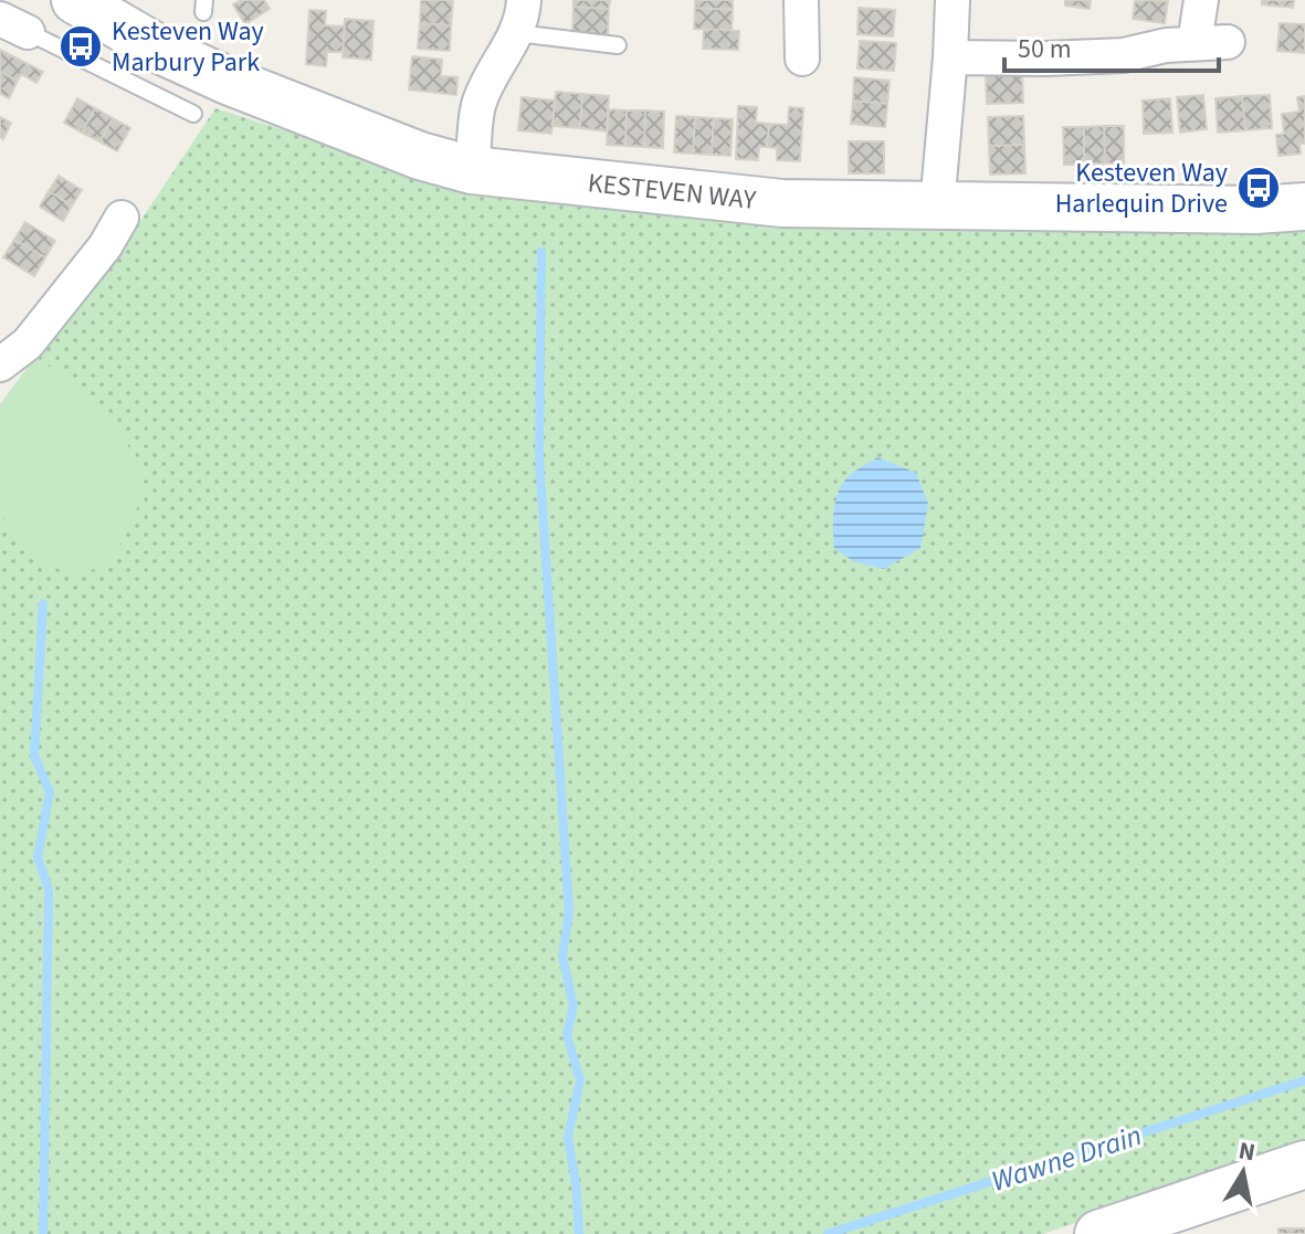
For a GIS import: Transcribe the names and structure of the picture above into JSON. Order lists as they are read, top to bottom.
{
  "streets": {
    "street": ["KESTEVEN WAY"]
  },
  "water": ["Wawne Drain"],
  "places": {
    "bus stop": ["Kesteven Way Marbury Park", "Kesteven Way Harlequin Drive"]
  },
  "scale_bar": "50 m",
  "north": "top"
}
